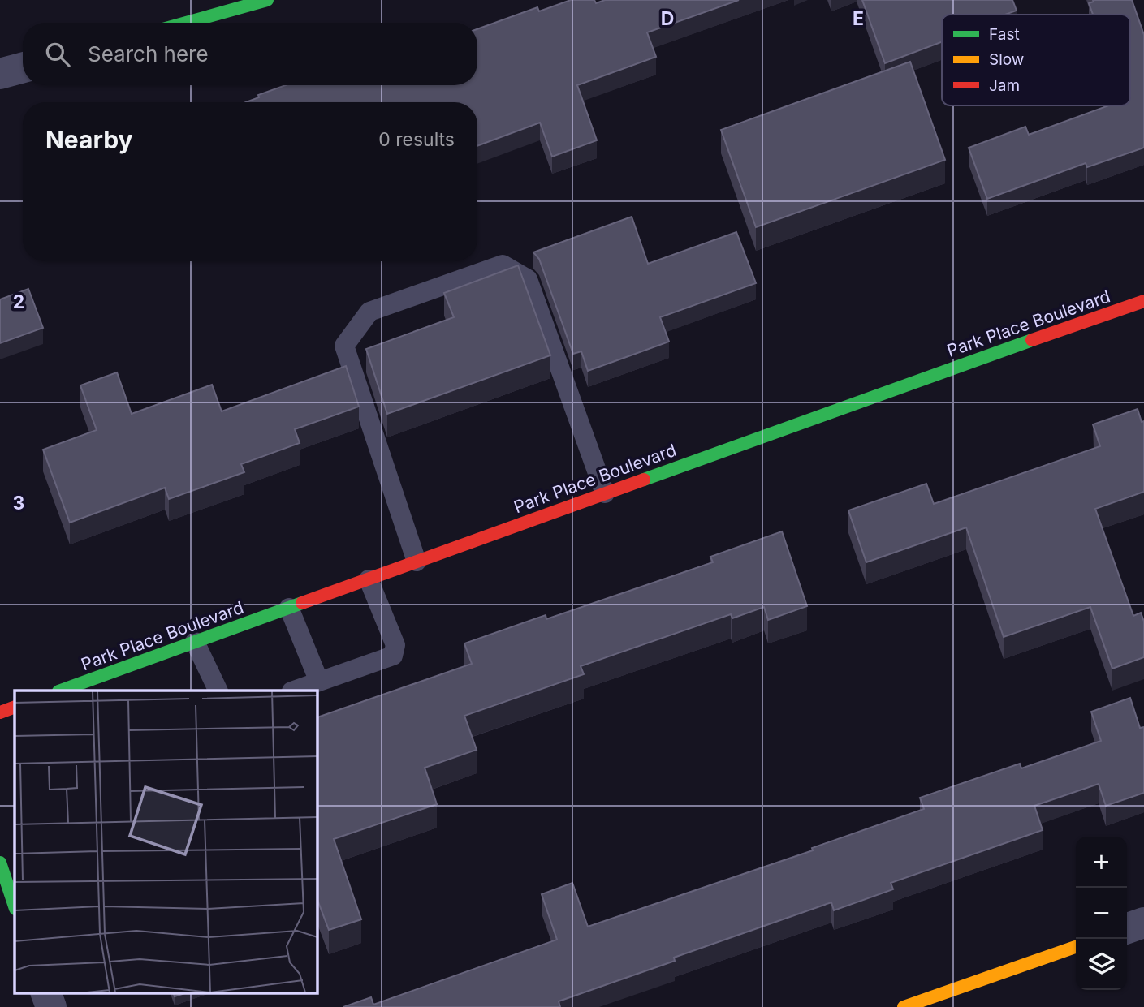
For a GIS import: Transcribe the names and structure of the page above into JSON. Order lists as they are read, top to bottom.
{
  "streets": {
    "main road": ["Park Place Boulevard"]
  },
  "legend": ["Fast", "Slow", "Jam"],
  "page": {
    "search": "Search here",
    "heading": ["Nearby", "0 results"],
    "map_buttons": ["+", "−"]
  },
  "grid": {
    "columns": ["D", "E"],
    "rows": ["2", "3"]
  }
}
